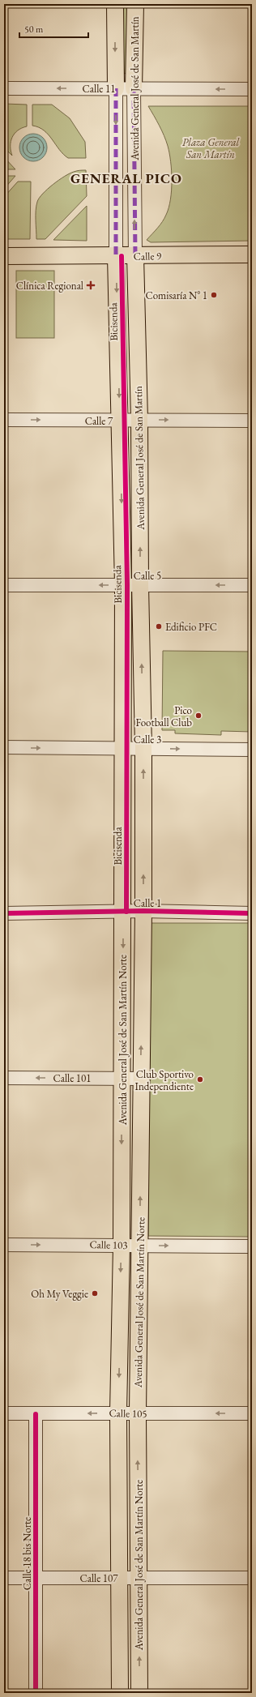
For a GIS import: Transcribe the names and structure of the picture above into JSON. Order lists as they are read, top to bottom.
{
  "streets": {
    "main road": ["Avenida General José de San Martín", "Calle 9", "Avenida General José de San Martín Norte"],
    "street": [
      "Calle 11",
      "Calle 7",
      "Calle 5",
      "Calle 3",
      "Calle 1",
      "Calle 101",
      "Calle 103",
      "Calle 105",
      "Calle 18 bis Norte",
      "Calle 107"
    ],
    "cycle path": ["Bicisenda"]
  },
  "crossings": [
    ["Calle 11", "Avenida General José de San Martín"],
    ["Avenida General José de San Martín", "Calle 9"],
    ["Avenida General José de San Martín", "Calle 7"],
    ["Avenida General José de San Martín", "Calle 5"],
    ["Avenida General José de San Martín", "Calle 3"],
    ["Avenida General José de San Martín", "Calle 1"],
    ["Avenida General José de San Martín", "Avenida General José de San Martín Norte"],
    ["Calle 1", "Avenida General José de San Martín Norte"],
    ["Avenida General José de San Martín Norte", "Calle 101"],
    ["Avenida General José de San Martín Norte", "Calle 103"],
    ["Avenida General José de San Martín Norte", "Calle 105"],
    ["Avenida General José de San Martín Norte", "Calle 107"],
    ["Calle 105", "Calle 18 bis Norte"],
    ["Calle 18 bis Norte", "Calle 107"]
  ],
  "one_way": [
    "Calle 11",
    "Calle 7",
    "Calle 5",
    "Calle 3",
    "Calle 101",
    "Calle 103",
    "Calle 105"
  ],
  "districts": ["GENERAL PICO"],
  "parks": ["Plaza General San Martín"],
  "places": {
    "health": ["Clínica Regional"],
    "other": [
      "Comisaría N° 1",
      "Edificio PFC",
      "Pico Football Club",
      "Club Sportivo Independiente",
      "Oh My Veggie"
    ]
  },
  "scale_bar": "50 m"
}
